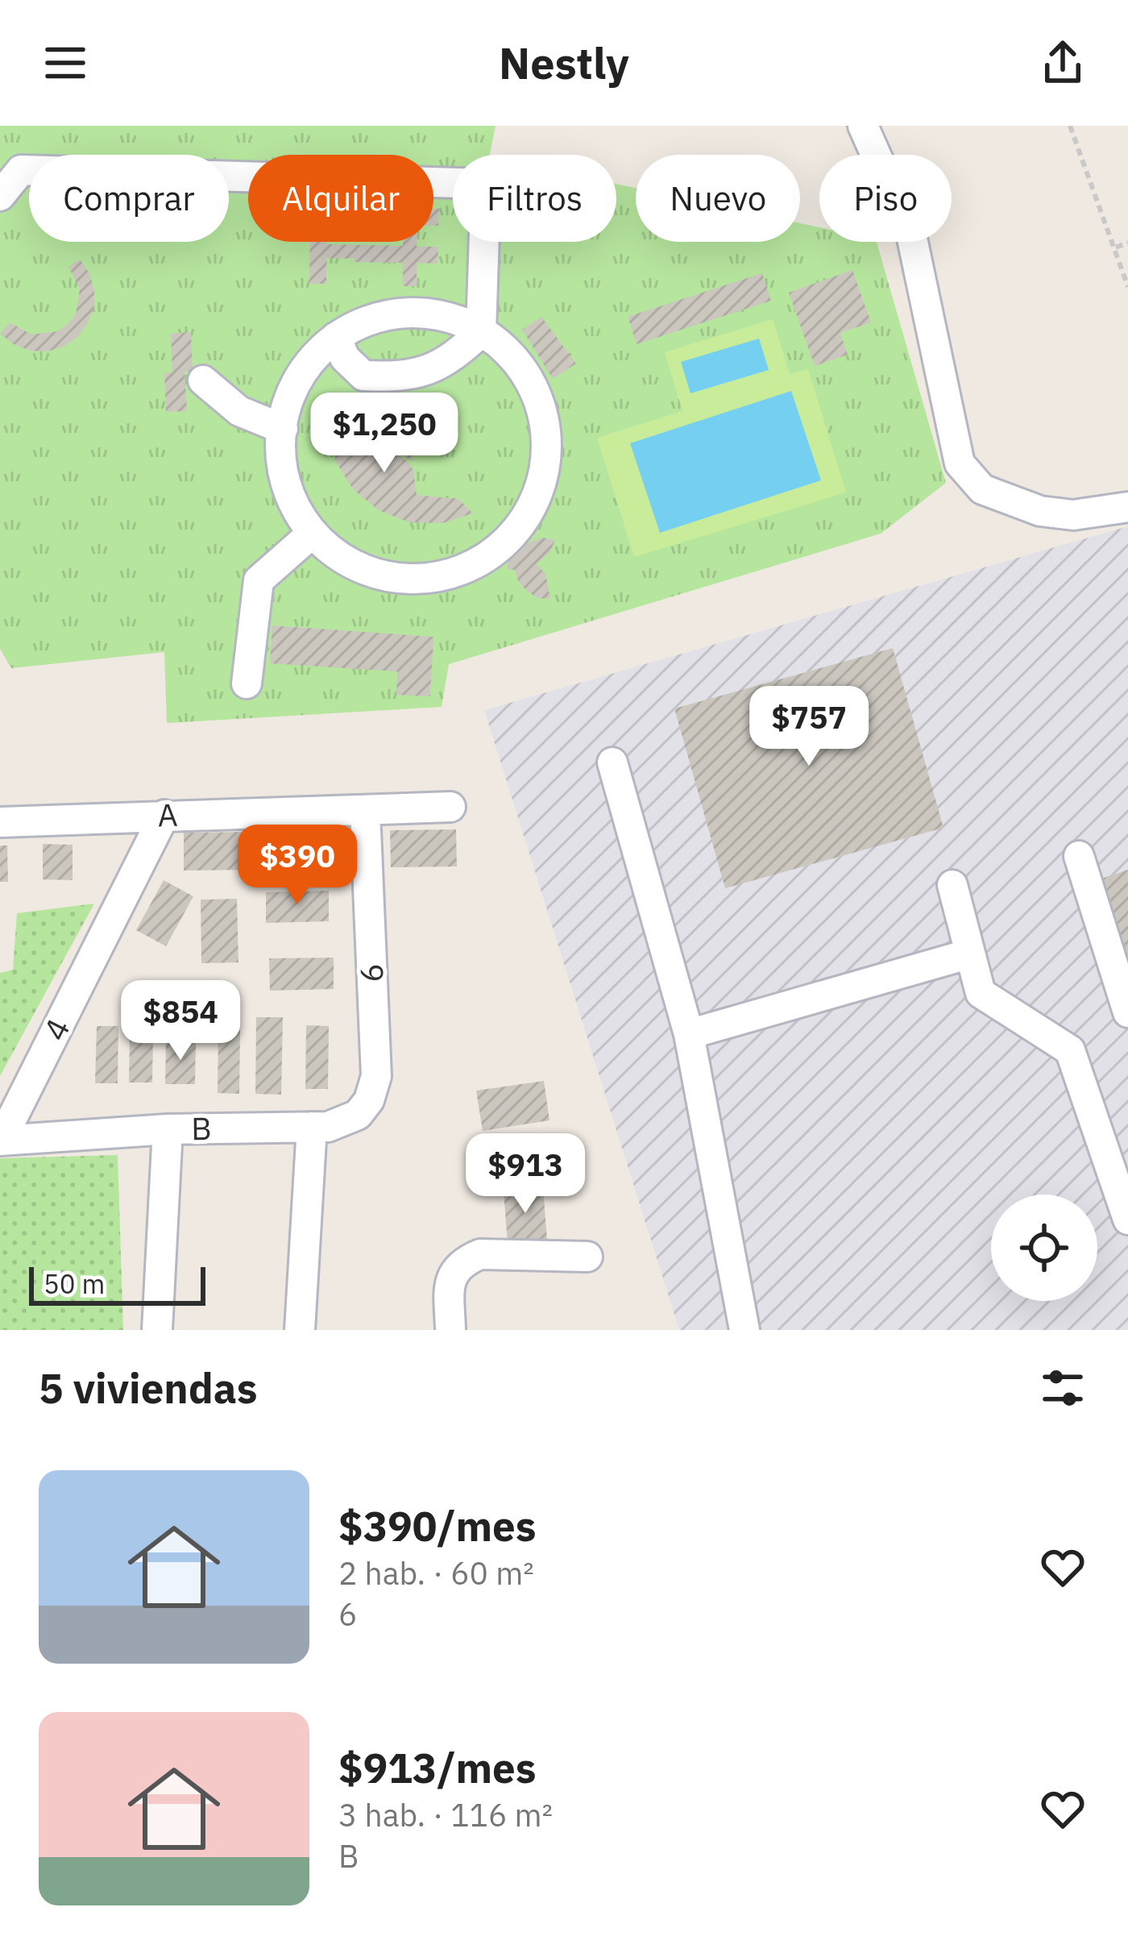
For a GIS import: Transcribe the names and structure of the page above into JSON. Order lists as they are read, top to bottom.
{
  "streets": {
    "street": [
      "A",
      "6",
      "4",
      "B"
    ]
  },
  "crossings": [
    ["A", "6"],
    ["A", "4"],
    ["6", "B"],
    ["4", "B"]
  ],
  "scale_bar": "50 m",
  "page": {
    "header": "Nestly",
    "chip": [
      "Comprar",
      "Alquilar",
      "Filtros",
      "Nuevo",
      "Piso"
    ],
    "price": [
      "$1,250",
      "$757",
      "$390",
      "$854",
      "$913"
    ],
    "scale": "50 m",
    "heading": "5 viviendas",
    "list": [
      {
        "name": "$390/mes",
        "note": "2 hab. · 60 m² · 6"
      },
      {
        "name": "$913/mes",
        "note": "3 hab. · 116 m² · B"
      }
    ]
  }
}
